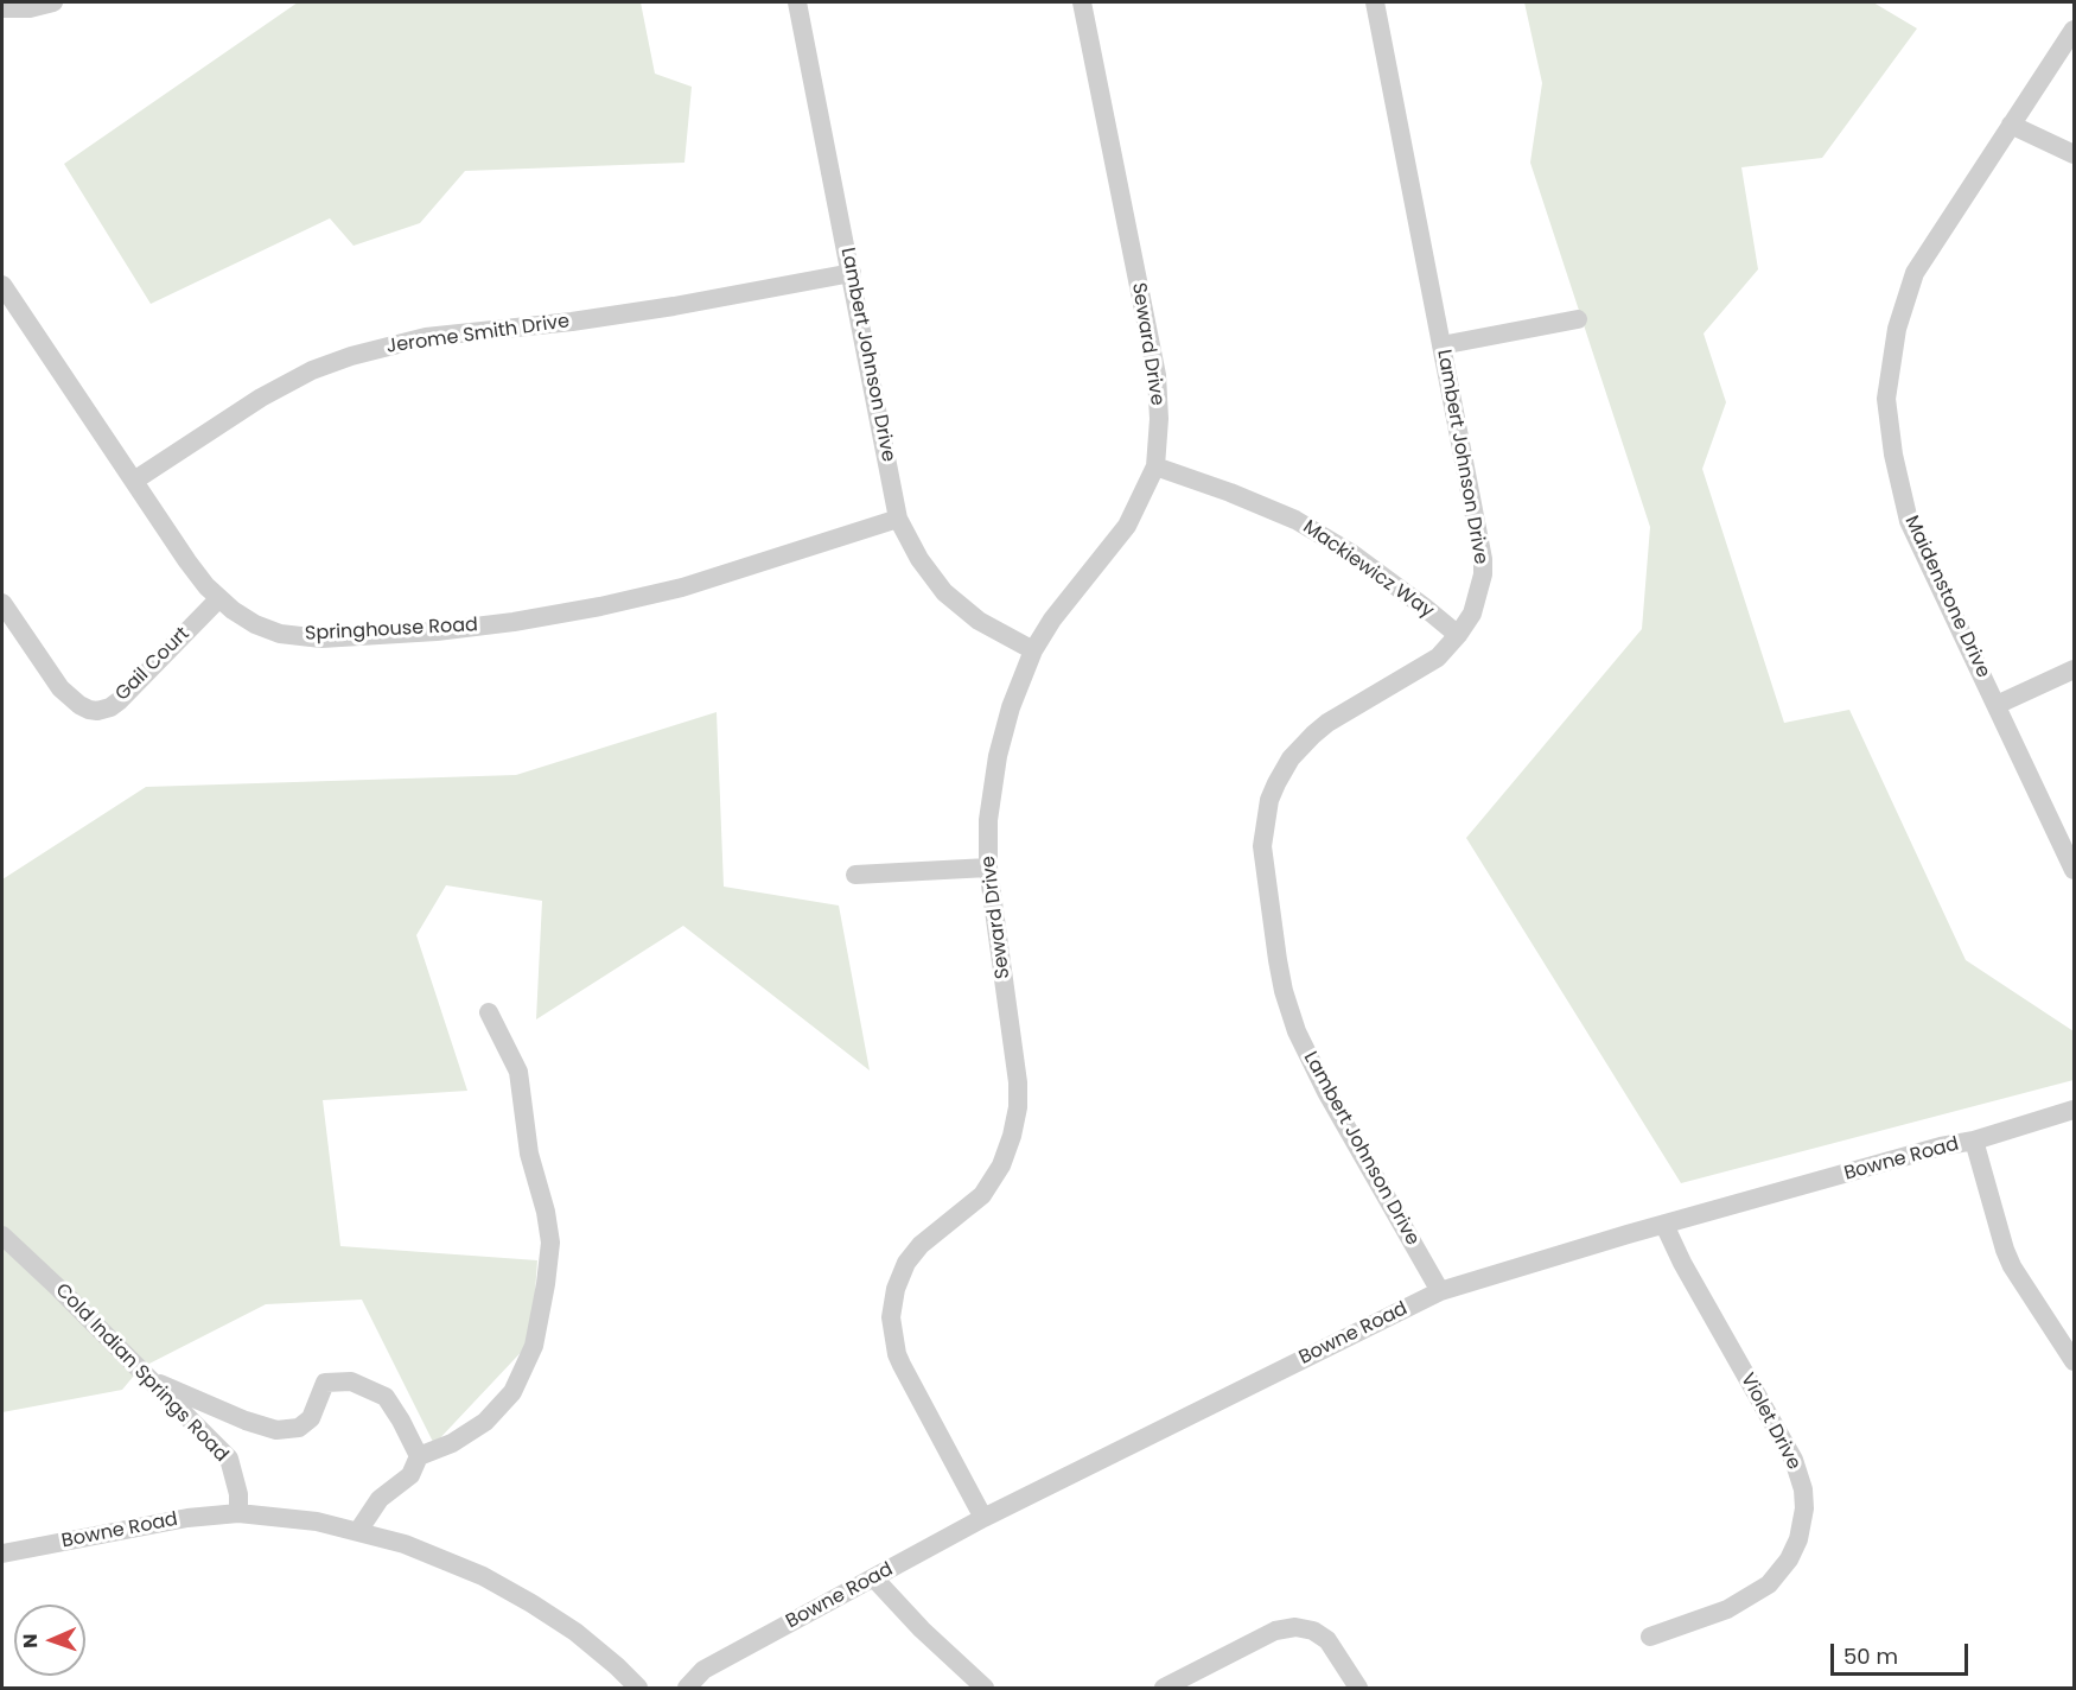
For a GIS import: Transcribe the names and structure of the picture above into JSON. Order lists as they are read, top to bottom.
{
  "streets": {
    "street": [
      "Jerome Smith Drive",
      "Seward Drive",
      "Lambert Johnson Drive",
      "Mackiewicz Way",
      "Maidenstone Drive",
      "Springhouse Road",
      "Gail Court",
      "Bowne Road",
      "Cold Indian Springs Road",
      "Violet Drive"
    ]
  },
  "crossings": [
    ["Jerome Smith Drive", "Lambert Johnson Drive"],
    ["Jerome Smith Drive", "Springhouse Road"],
    ["Seward Drive", "Lambert Johnson Drive"],
    ["Seward Drive", "Mackiewicz Way"],
    ["Seward Drive", "Bowne Road"],
    ["Lambert Johnson Drive", "Mackiewicz Way"],
    ["Lambert Johnson Drive", "Springhouse Road"],
    ["Lambert Johnson Drive", "Bowne Road"],
    ["Springhouse Road", "Gail Court"],
    ["Bowne Road", "Cold Indian Springs Road"],
    ["Bowne Road", "Violet Drive"]
  ],
  "scale_bar": "50 m",
  "north": "left"
}
